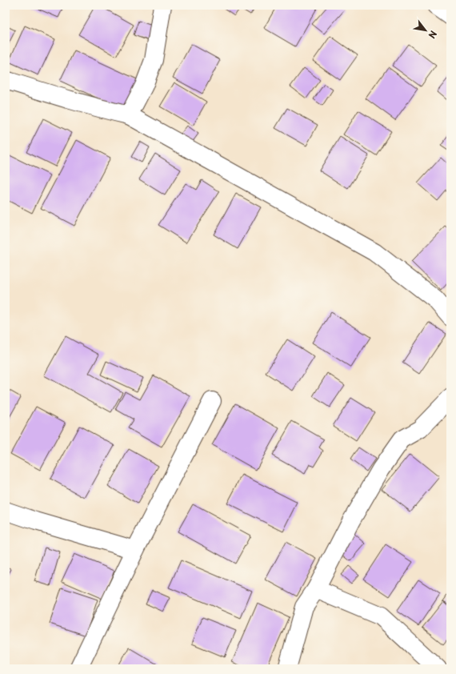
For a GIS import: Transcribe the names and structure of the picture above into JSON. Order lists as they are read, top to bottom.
{
  "north": "bottom right"
}
